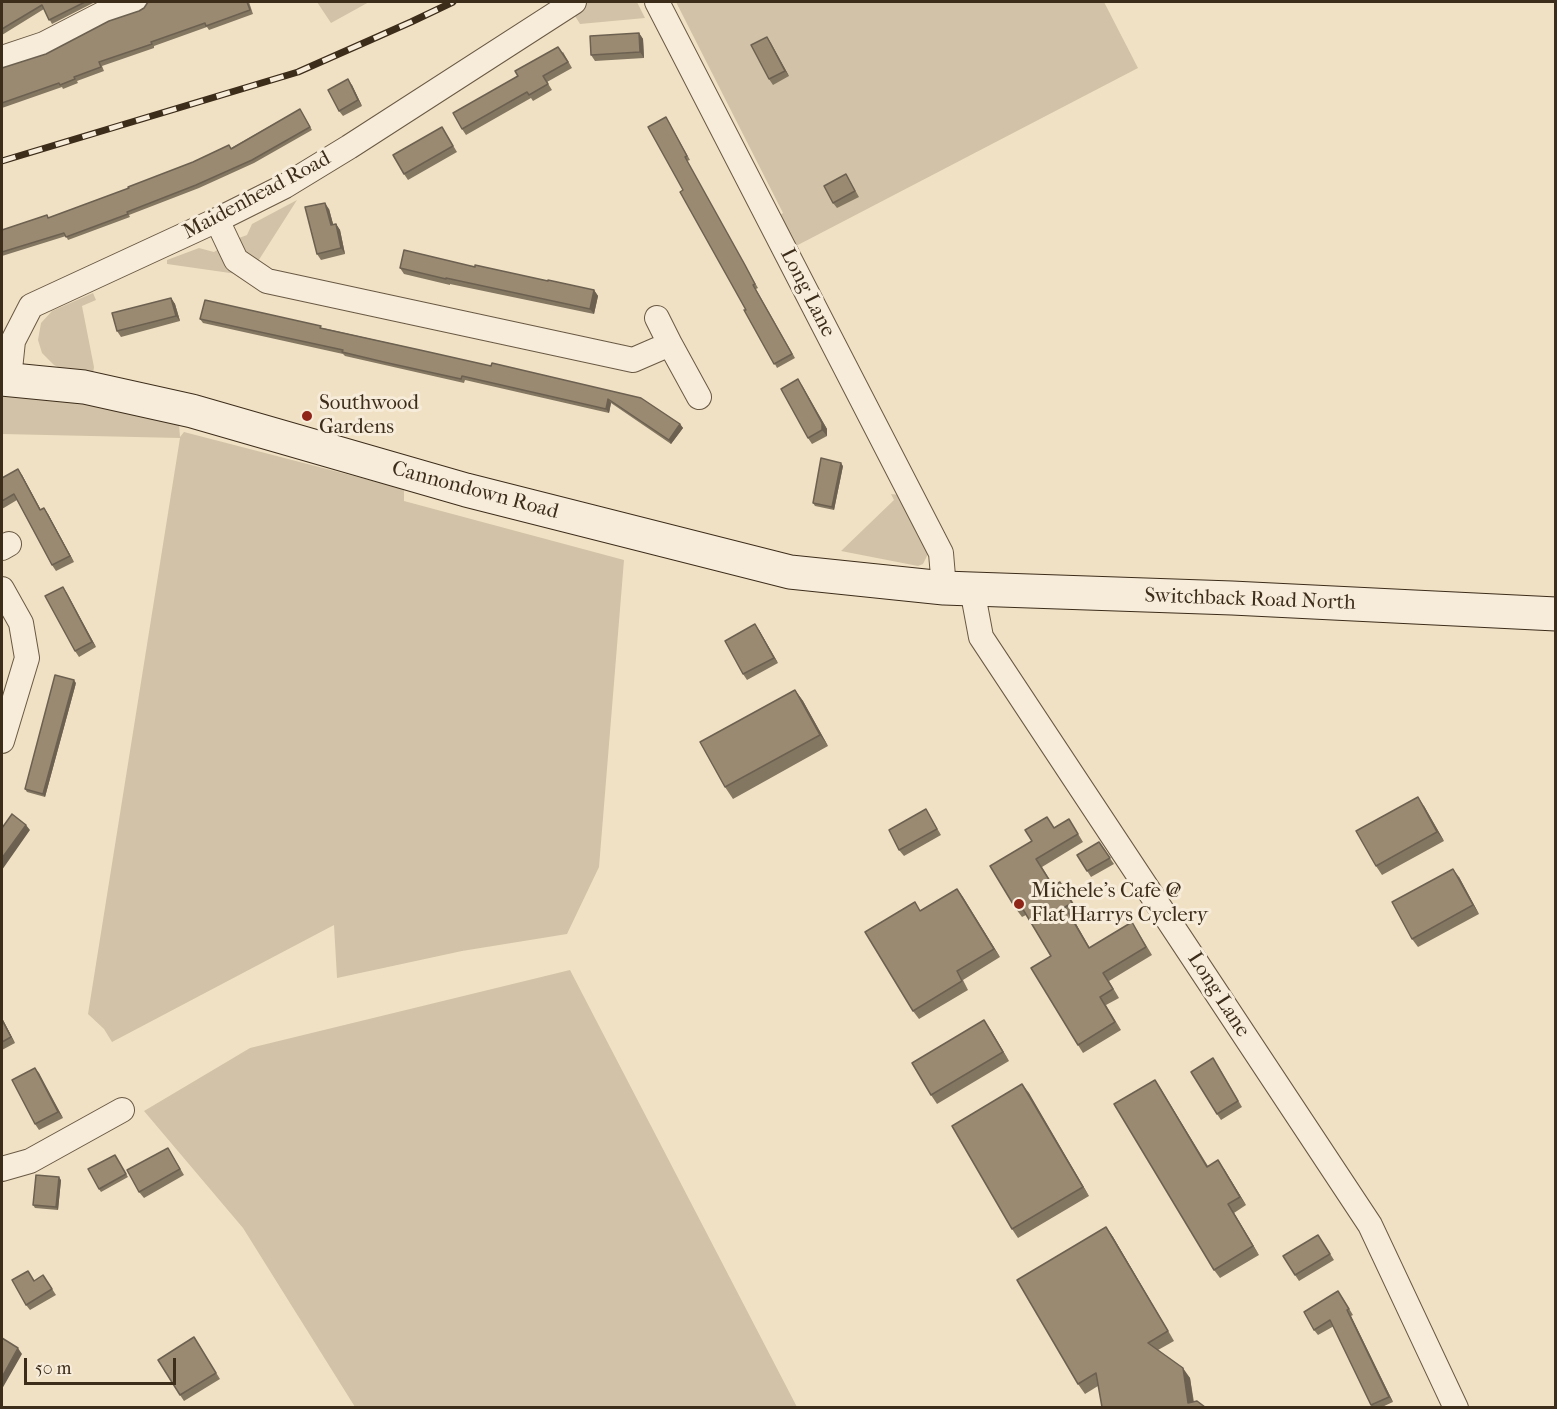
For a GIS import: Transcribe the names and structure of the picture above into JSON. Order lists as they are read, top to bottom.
{
  "streets": {
    "main road": ["Cannondown Road", "Switchback Road North"],
    "street": ["Maidenhead Road", "Long Lane"]
  },
  "crossings": [
    ["Maidenhead Road", "Cannondown Road"],
    ["Long Lane", "Cannondown Road"],
    ["Long Lane", "Switchback Road North"],
    ["Cannondown Road", "Switchback Road North"]
  ],
  "places": ["Southwood Gardens", "Michele's Cafe @ Flat Harrys Cyclery"],
  "scale_bar": "50 m"
}
